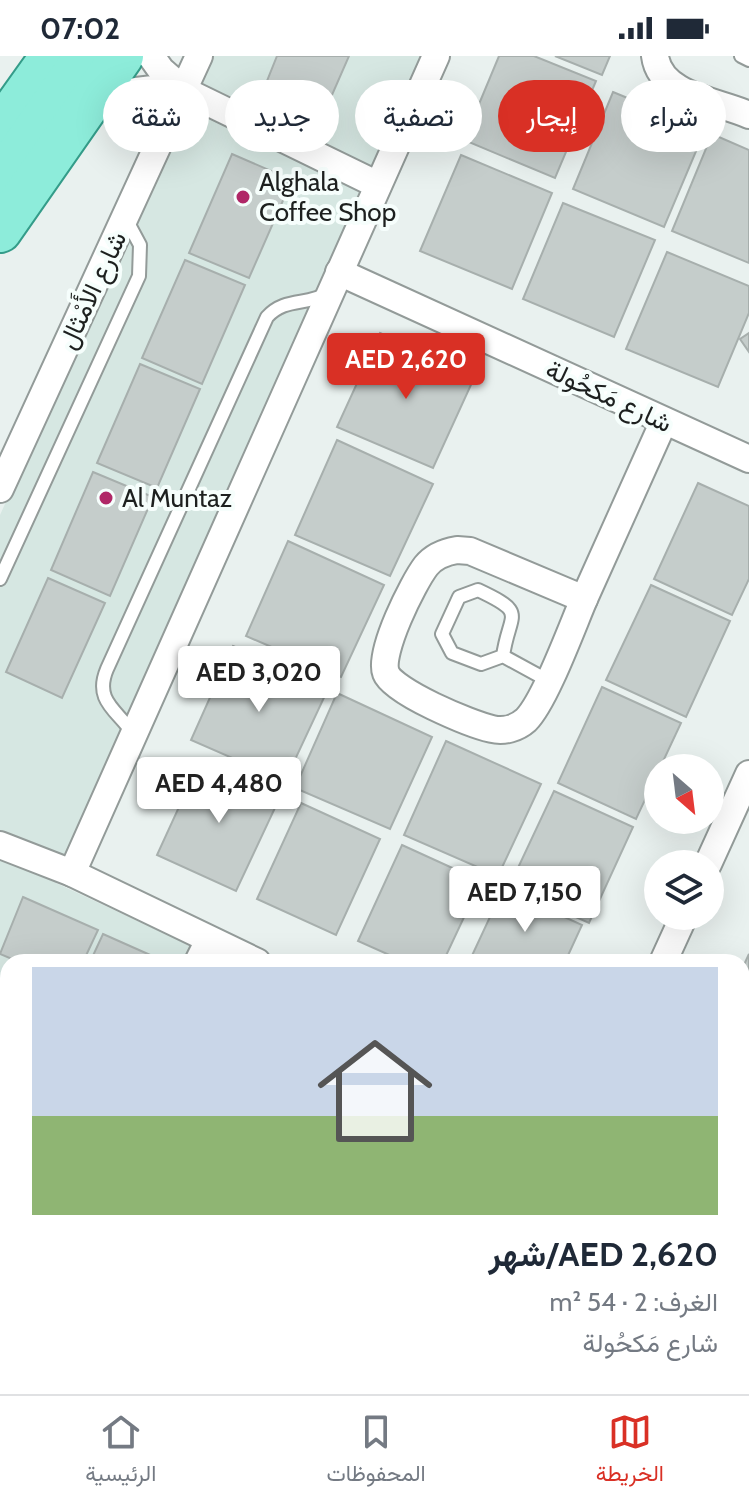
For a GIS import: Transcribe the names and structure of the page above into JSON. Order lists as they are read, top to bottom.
{
  "streets": {
    "street": ["شارع الأَمْثال", "شارع مَكحُولة"]
  },
  "places": ["Alghala Coffee Shop", "Al Muntaz"],
  "north": "bottom right",
  "page": {
    "status": "07:02",
    "chip": [
      "شراء",
      "إيجار",
      "تصفية",
      "جديد",
      "شقة"
    ],
    "price": [
      "AED 2,620",
      "AED 3,020",
      "AED 4,480",
      "AED 7,150"
    ],
    "list": [
      {
        "name": "AED 2,620/شهر",
        "note": "الغرف: 2 · 54 m² · شارع مَكحُولة"
      }
    ],
    "tabs": ["الخريطة", "المحفوظات", "الرئيسية"]
  }
}
